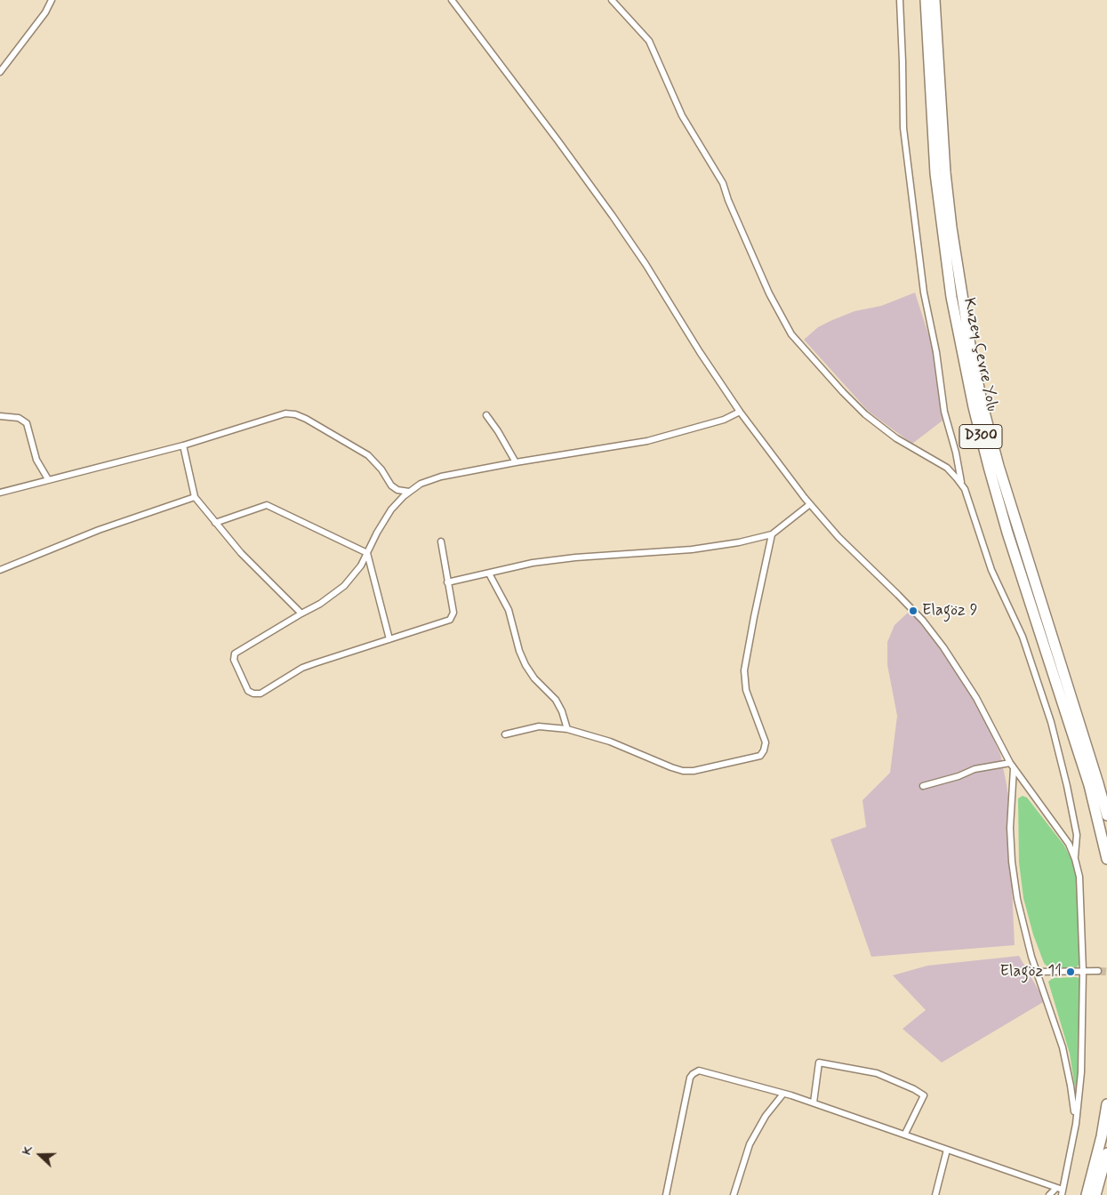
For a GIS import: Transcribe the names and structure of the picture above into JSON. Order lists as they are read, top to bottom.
{
  "streets": {
    "highway": ["Kuzey Çevre Yolu", "D300"]
  },
  "places": ["Elagöz 9", "Elagöz 11"],
  "north": "left"
}
